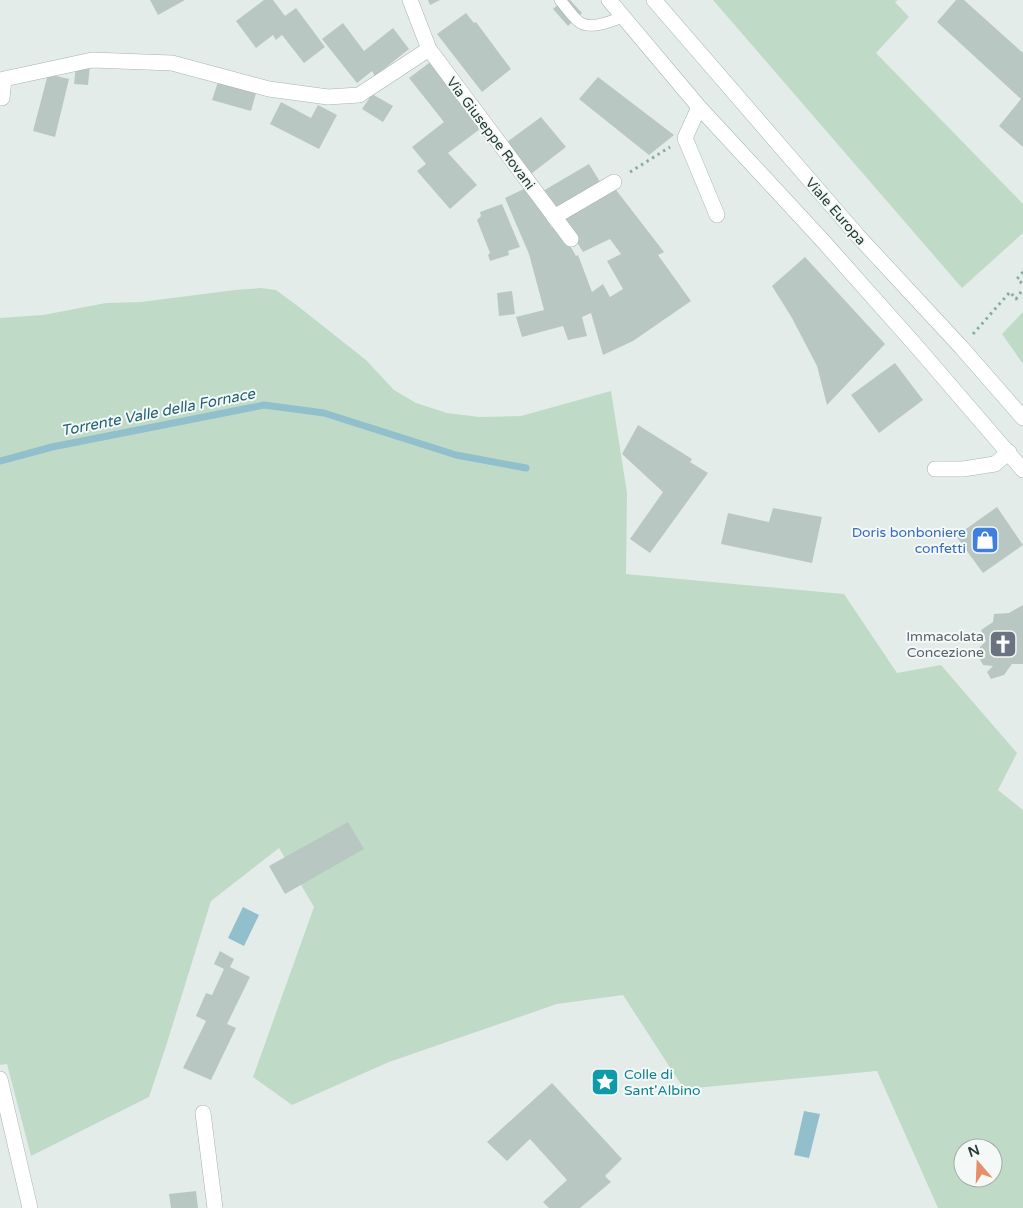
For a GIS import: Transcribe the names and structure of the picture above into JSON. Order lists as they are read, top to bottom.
{
  "streets": {
    "street": ["Via Giuseppe Rovani", "Viale Europa"]
  },
  "water": ["Torrente Valle della Fornace"],
  "places": {
    "shop": ["Doris bonboniere confetti"],
    "church": ["Immacolata Concezione"],
    "place": ["Colle di Sant'Albino"]
  },
  "north": "top"
}
